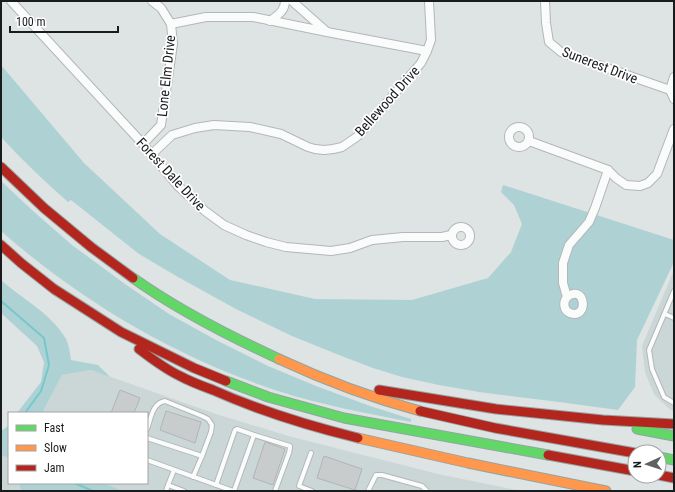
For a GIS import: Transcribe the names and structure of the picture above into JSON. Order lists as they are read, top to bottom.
{
  "streets": {
    "street": [
      "Sunerest Drive",
      "Lone Elm Drive",
      "Bellewood Drive",
      "Forest Dale Drive"
    ]
  },
  "crossings": [
    ["Lone Elm Drive", "Forest Dale Drive"],
    ["Bellewood Drive", "Forest Dale Drive"]
  ],
  "legend": ["Fast", "Slow", "Jam"],
  "scale_bar": "100 m",
  "north": "left"
}
